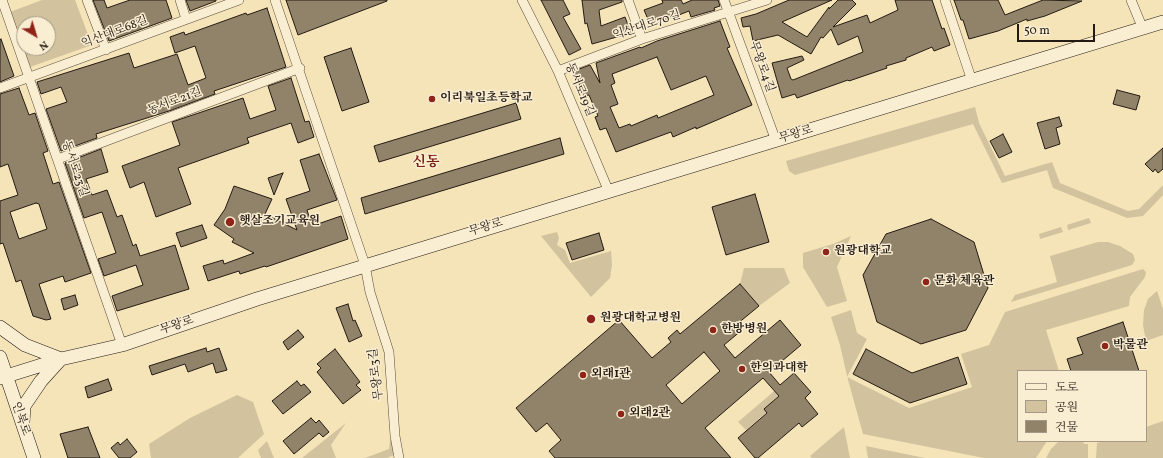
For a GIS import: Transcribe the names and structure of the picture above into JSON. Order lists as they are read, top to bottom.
{
  "streets": {
    "street": [
      "익산대로70길",
      "익산대로68길",
      "무왕로4길",
      "동서로19길",
      "동서로21길",
      "무왕로",
      "동서로23길",
      "무왕로3길",
      "인북로"
    ]
  },
  "crossings": [
    ["익산대로70길", "무왕로4길"],
    ["익산대로70길", "동서로19길"],
    ["익산대로68길", "동서로23길"],
    ["무왕로4길", "무왕로"],
    ["동서로19길", "무왕로"],
    ["동서로21길", "동서로23길"],
    ["무왕로", "동서로23길"],
    ["무왕로", "무왕로3길"],
    ["무왕로", "인북로"]
  ],
  "districts": ["신동"],
  "places": [
    "이리북일초등학교",
    "햇살조기교육원",
    "원광대학교",
    "문화 체육관",
    "원광대학교병원",
    "한방병원",
    "박물관",
    "한의과대학",
    "외래1관",
    "외래2관"
  ],
  "legend": ["도로", "공원", "건물"],
  "scale_bar": "50 m",
  "north": "bottom right"
}
